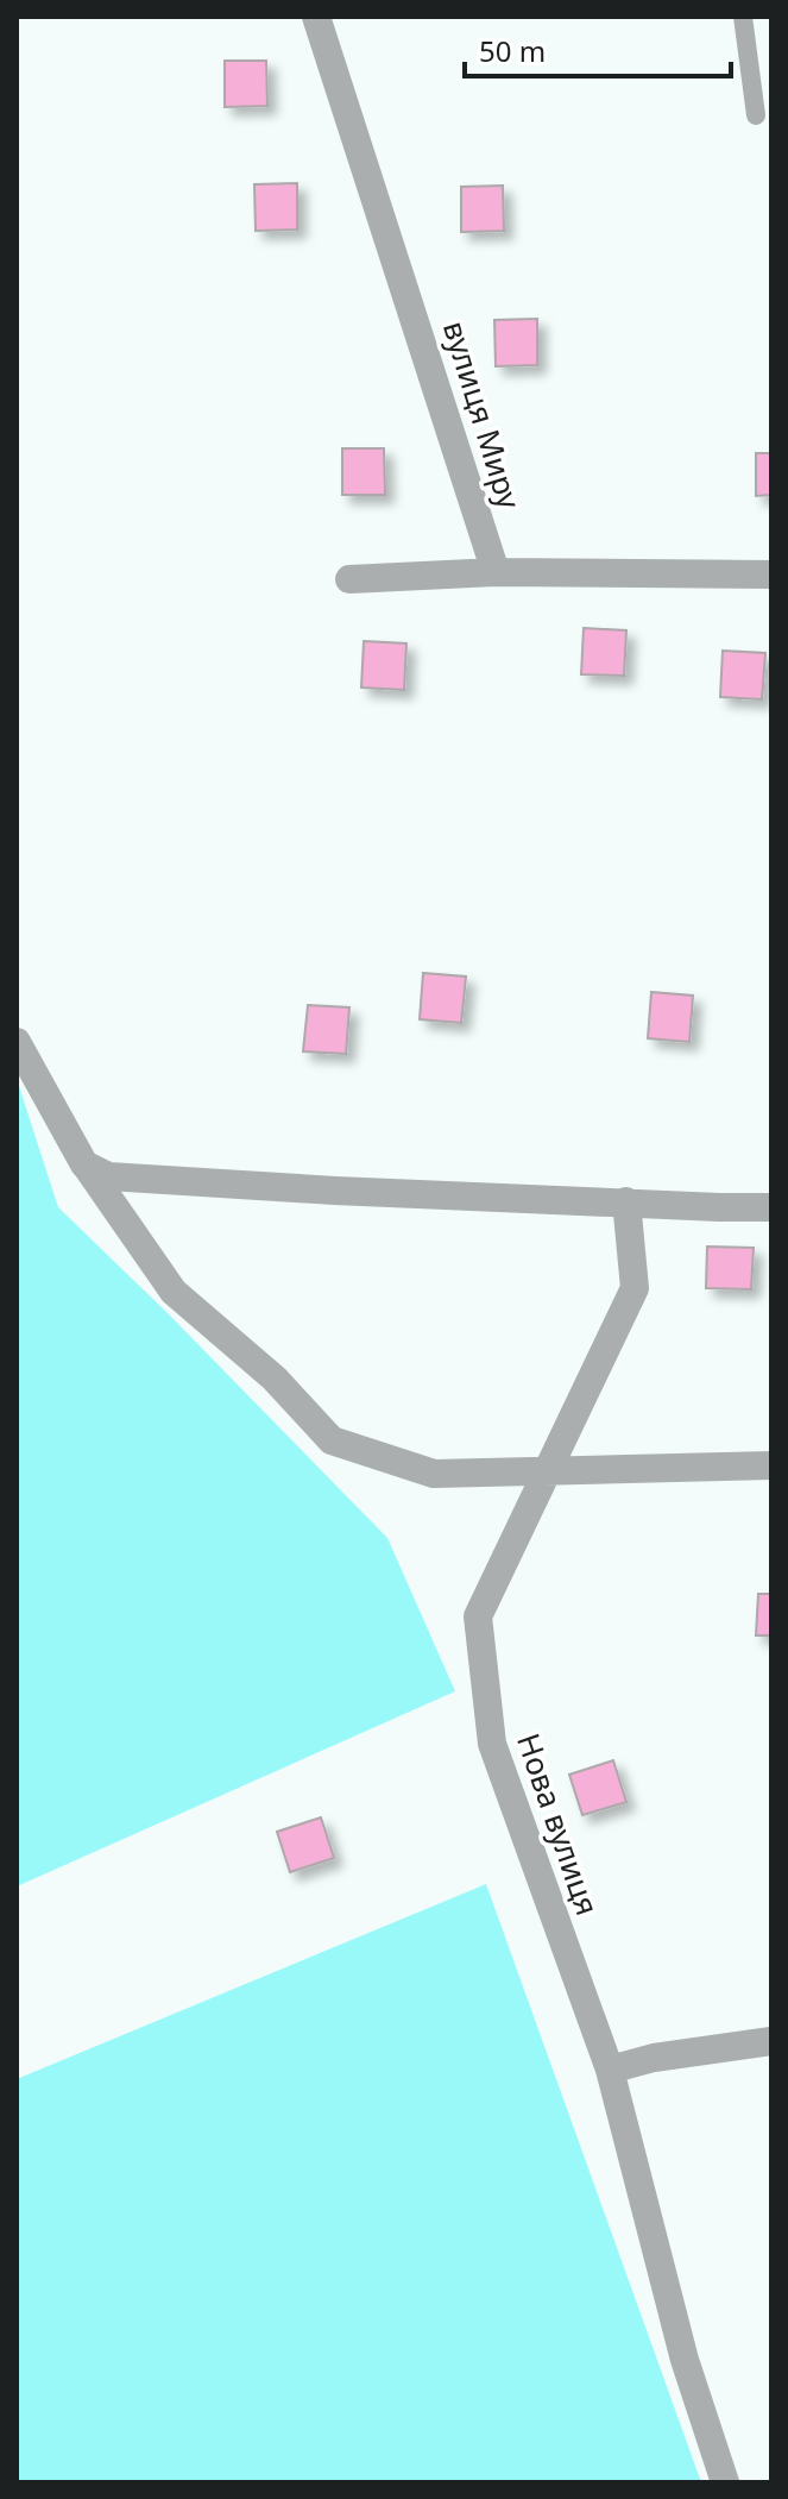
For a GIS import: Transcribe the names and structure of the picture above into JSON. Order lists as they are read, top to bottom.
{
  "streets": {
    "street": ["вулиця Миру", "Нова вулиця"]
  },
  "scale_bar": "50 m"
}
